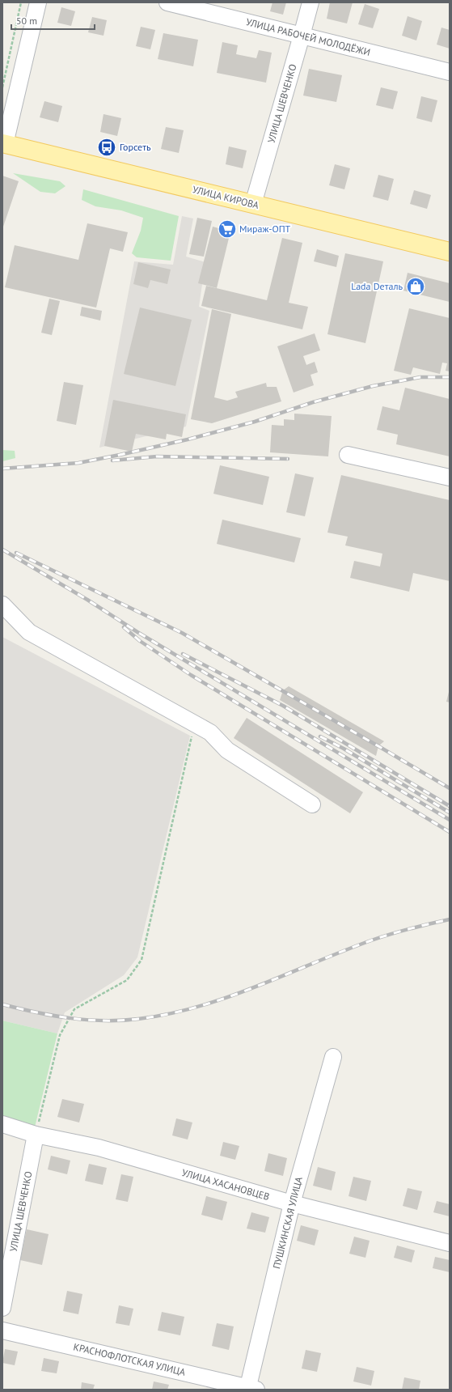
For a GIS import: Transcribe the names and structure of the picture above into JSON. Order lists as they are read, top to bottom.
{
  "streets": {
    "main road": ["УЛИЦА КИРОВА"],
    "street": [
      "УЛИЦА РАБОЧЕЙ МОЛОДЁЖИ",
      "УЛИЦА ШЕВЧЕНКО",
      "УЛИЦА ХАСАНОВЦЕВ",
      "ПУШКИНСКАЯ УЛИЦА",
      "КРАСНОФЛОТСКАЯ УЛИЦА"
    ]
  },
  "crossings": [
    ["УЛИЦА РАБОЧЕЙ МОЛОДЁЖИ", "УЛИЦА ШЕВЧЕНКО"],
    ["УЛИЦА ШЕВЧЕНКО", "УЛИЦА КИРОВА"],
    ["УЛИЦА ШЕВЧЕНКО", "УЛИЦА ХАСАНОВЦЕВ"],
    ["УЛИЦА ХАСАНОВЦЕВ", "ПУШКИНСКАЯ УЛИЦА"],
    ["ПУШКИНСКАЯ УЛИЦА", "КРАСНОФЛОТСКАЯ УЛИЦА"]
  ],
  "places": {
    "bus stop": ["Горсеть"],
    "supermarket": ["Мираж-ОПТ"],
    "shop": ["Lada Dеталь"]
  },
  "scale_bar": "50 m"
}
